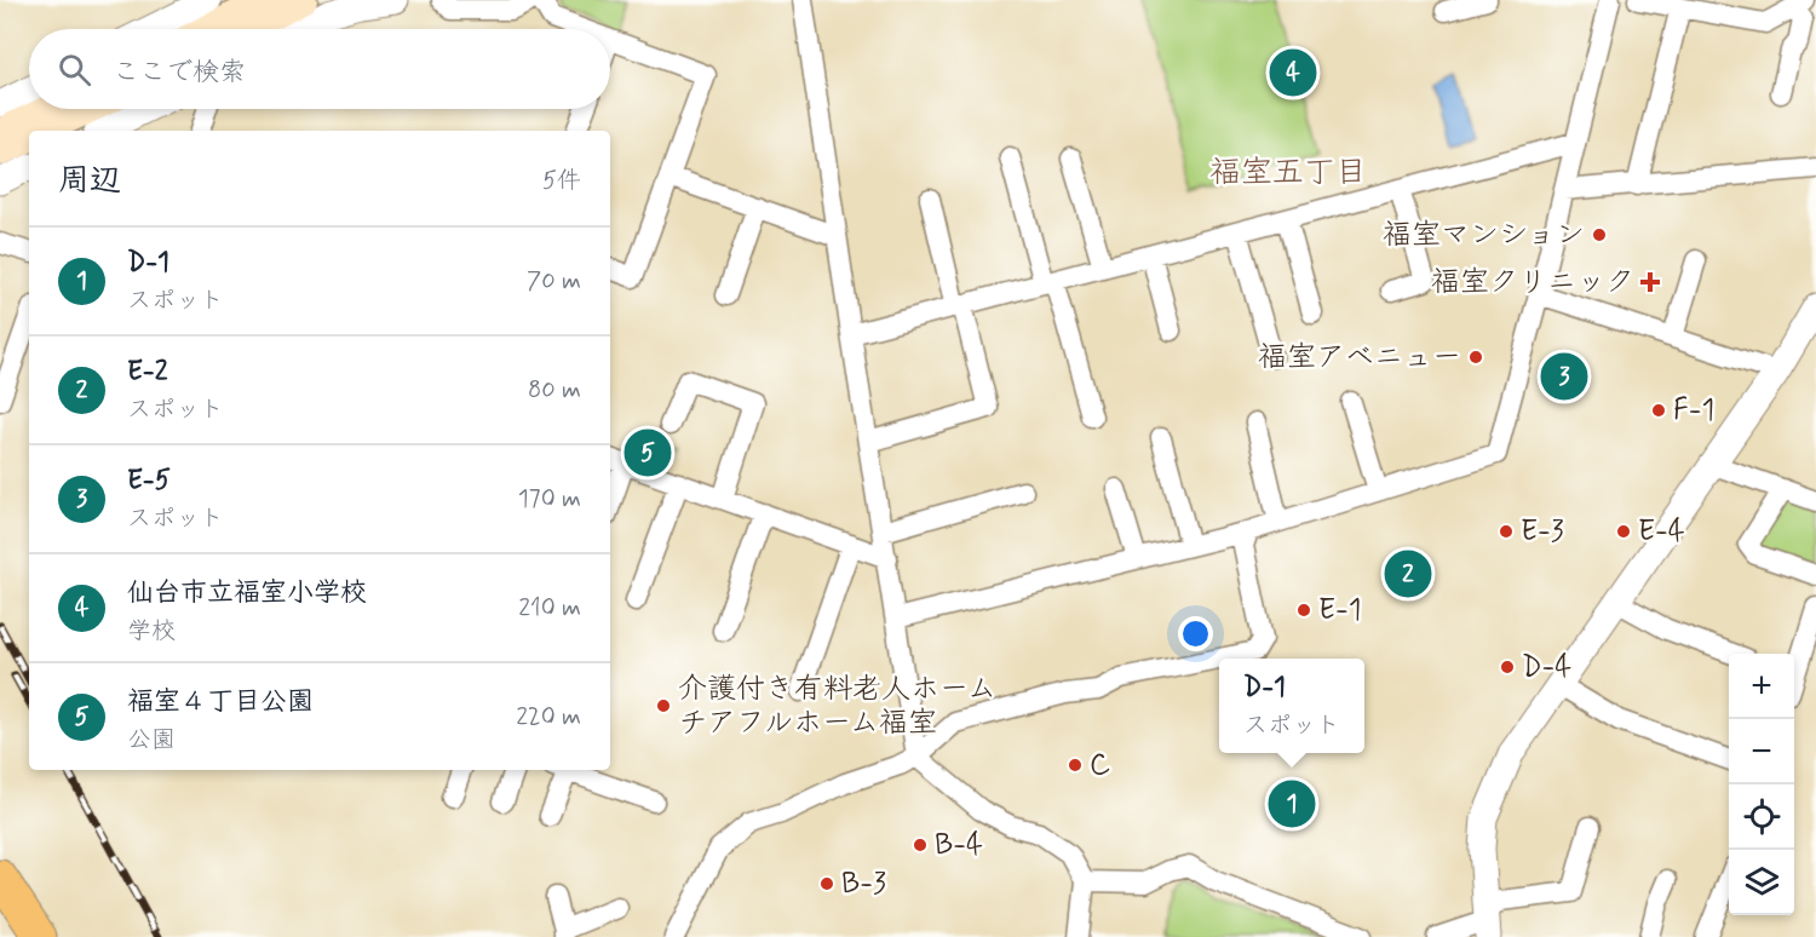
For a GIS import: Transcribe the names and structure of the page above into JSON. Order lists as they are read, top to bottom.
{
  "districts": ["福室五丁目"],
  "places": {
    "other": [
      "福室マンション",
      "福室アベニュー",
      "F-1",
      "E-3",
      "E-4",
      "E-1",
      "D-4",
      "介護付き有料老人ホーム チアフルホーム福室",
      "C",
      "B-4",
      "B-3"
    ],
    "health": ["福室クリニック"]
  },
  "page": {
    "search": "ここで検索",
    "pins": [
      "4",
      "3",
      "5",
      "2",
      "1"
    ],
    "heading": ["周辺", "5件"],
    "list": [
      {
        "mark": "1",
        "name": "D-1",
        "note": "スポット",
        "value": "70 m"
      },
      {
        "mark": "2",
        "name": "E-2",
        "note": "スポット",
        "value": "80 m"
      },
      {
        "mark": "3",
        "name": "E-5",
        "note": "スポット",
        "value": "170 m"
      },
      {
        "mark": "4",
        "name": "仙台市立福室小学校",
        "note": "学校",
        "value": "210 m"
      },
      {
        "mark": "5",
        "name": "福室４丁目公園",
        "note": "公園",
        "value": "220 m"
      }
    ],
    "map_buttons": ["+", "−"],
    "popup": ["D-1", "スポット"]
  }
}
